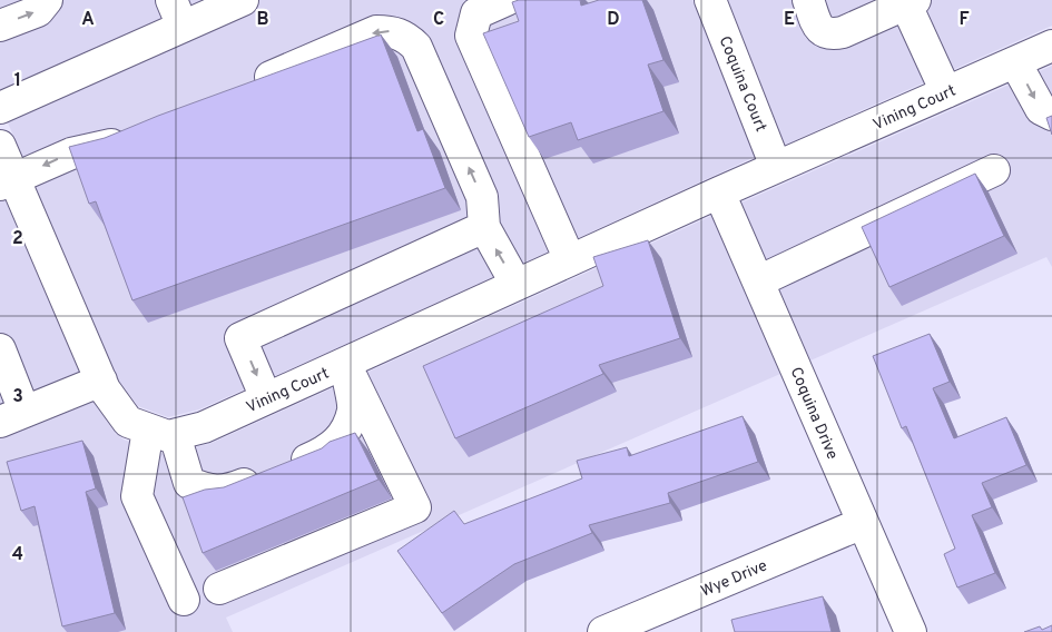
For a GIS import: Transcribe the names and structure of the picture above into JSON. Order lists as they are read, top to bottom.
{
  "streets": {
    "street": [
      "Coquina Court",
      "Vining Court",
      "Coquina Drive",
      "Wye Drive"
    ]
  },
  "crossings": [
    ["Coquina Court", "Vining Court"],
    ["Vining Court", "Coquina Drive"],
    ["Coquina Drive", "Wye Drive"]
  ],
  "grid": {
    "columns": [
      "A",
      "B",
      "C",
      "D",
      "E",
      "F"
    ],
    "rows": [
      "1",
      "2",
      "3",
      "4"
    ]
  }
}
